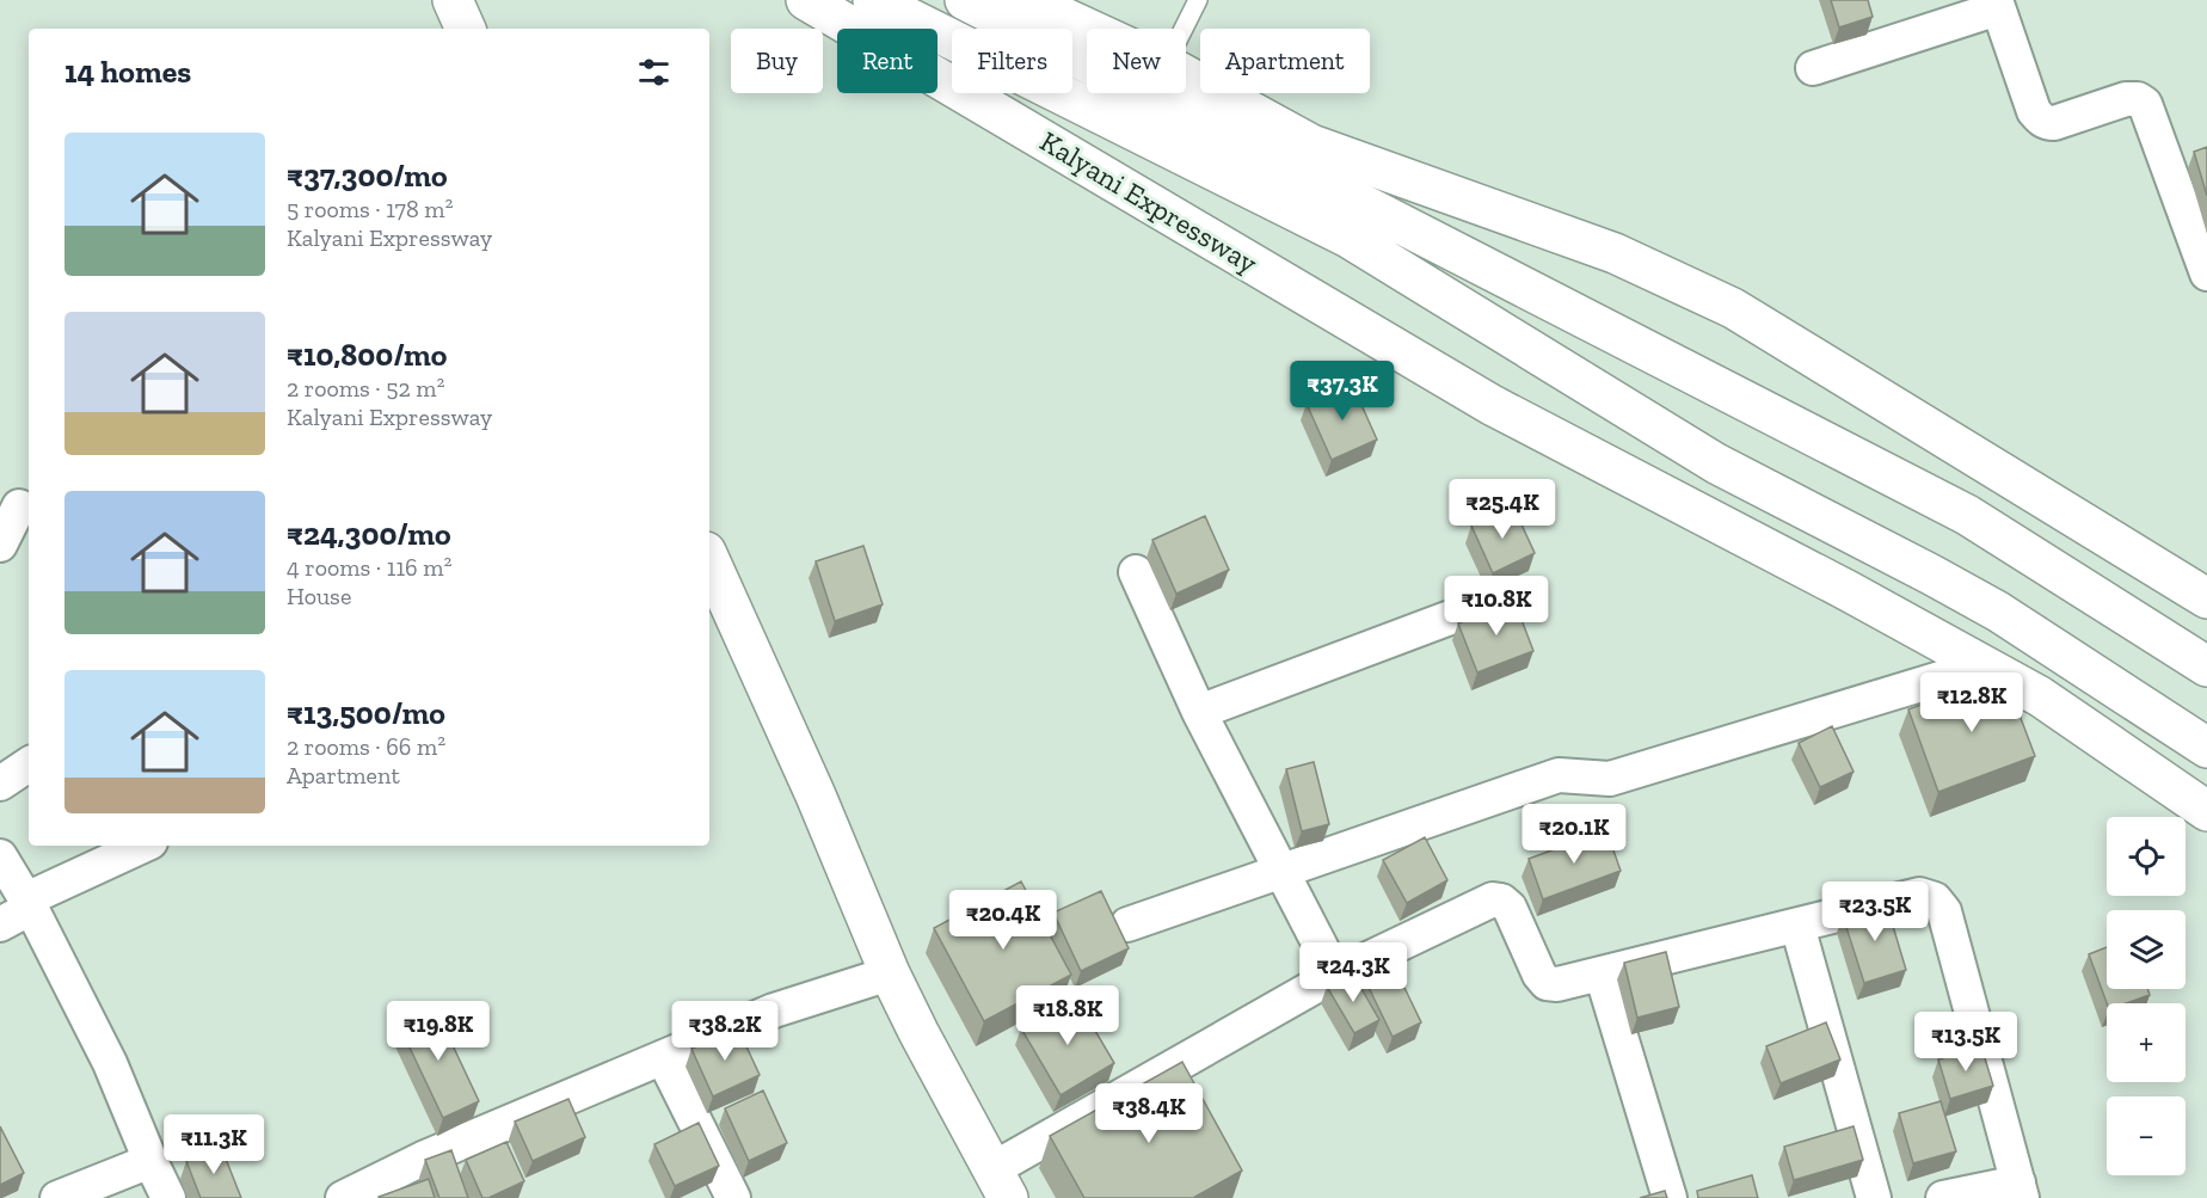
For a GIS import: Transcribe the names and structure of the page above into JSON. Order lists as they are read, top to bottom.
{
  "streets": {
    "main road": ["Kalyani Expressway"]
  },
  "page": {
    "chip": [
      "Buy",
      "Rent",
      "Filters",
      "New",
      "Apartment"
    ],
    "heading": "14 homes",
    "list": [
      {
        "name": "₹37,300/mo",
        "note": "5 rooms · 178 m² · Kalyani Expressway"
      },
      {
        "name": "₹10,800/mo",
        "note": "2 rooms · 52 m² · Kalyani Expressway"
      },
      {
        "name": "₹24,300/mo",
        "note": "4 rooms · 116 m² · House"
      },
      {
        "name": "₹13,500/mo",
        "note": "2 rooms · 66 m² · Apartment"
      }
    ],
    "price": [
      "₹37.3K",
      "₹25.4K",
      "₹10.8K",
      "₹12.8K",
      "₹20.1K",
      "₹23.5K",
      "₹20.4K",
      "₹24.3K",
      "₹18.8K",
      "₹19.8K",
      "₹38.2K",
      "₹13.5K",
      "₹38.4K",
      "₹11.3K"
    ],
    "map_buttons": ["+", "−"]
  }
}
